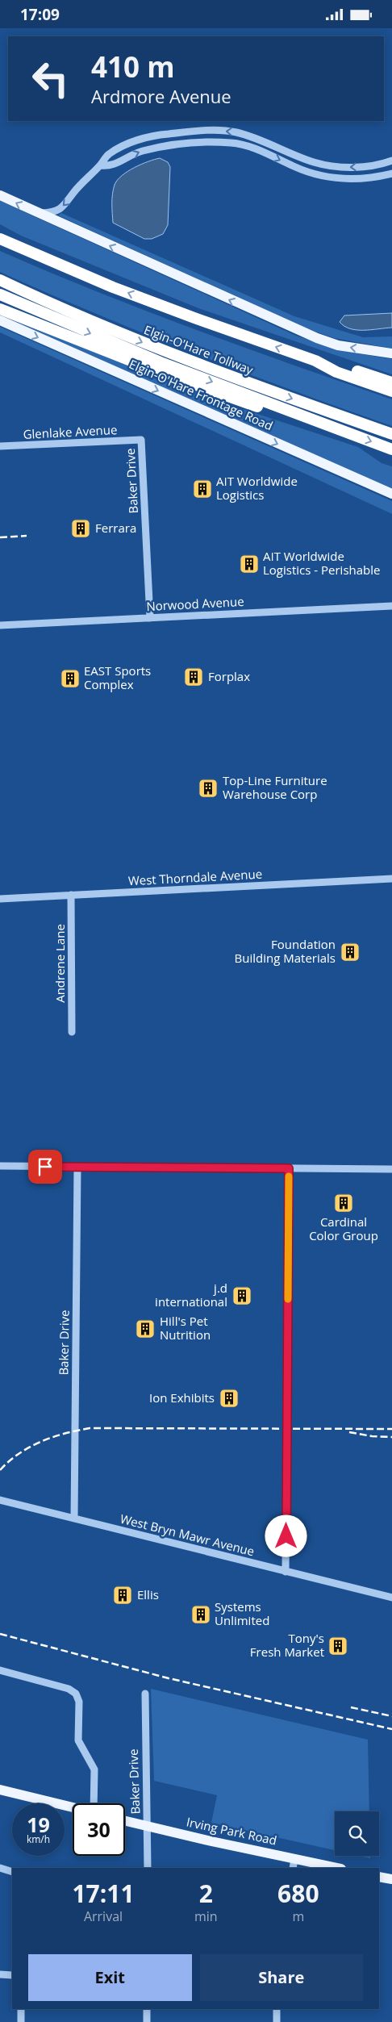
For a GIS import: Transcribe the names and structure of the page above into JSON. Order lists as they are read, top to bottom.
{
  "streets": {
    "highway": ["Elgin-O'Hare Tollway"],
    "main road": ["Elgin-O'Hare Frontage Road", "Irving Park Road"],
    "street": [
      "Glenlake Avenue",
      "Baker Drive",
      "Norwood Avenue",
      "West Thorndale Avenue",
      "Andrene Lane",
      "West Bryn Mawr Avenue"
    ]
  },
  "crossings": [
    ["Glenlake Avenue", "Baker Drive"],
    ["Baker Drive", "Norwood Avenue"],
    ["Baker Drive", "West Bryn Mawr Avenue"],
    ["Baker Drive", "Irving Park Road"],
    ["West Thorndale Avenue", "Andrene Lane"]
  ],
  "one_way": ["Elgin-O'Hare Frontage Road"],
  "places": {
    "building": [
      "AIT Worldwide Logistics",
      "Ferrara",
      "AIT Worldwide Logistics - Perishable",
      "Forplax",
      "EAST Sports Complex",
      "Top-Line Furniture Warehouse Corp",
      "Foundation Building Materials",
      "Cardinal Color Group",
      "j.d international",
      "Hill's Pet Nutrition",
      "Ion Exhibits",
      "Ellis",
      "Systems Unlimited",
      "Tony's Fresh Market"
    ]
  },
  "page": {
    "status": "17:09",
    "turn": ["410 m", "Ardmore Avenue"],
    "speed": "19 km/h",
    "limit": "30",
    "eta": [
      "17:11",
      "Arrival",
      "2",
      "min",
      "680",
      "m"
    ],
    "buttons": ["Exit", "Share"]
  }
}
